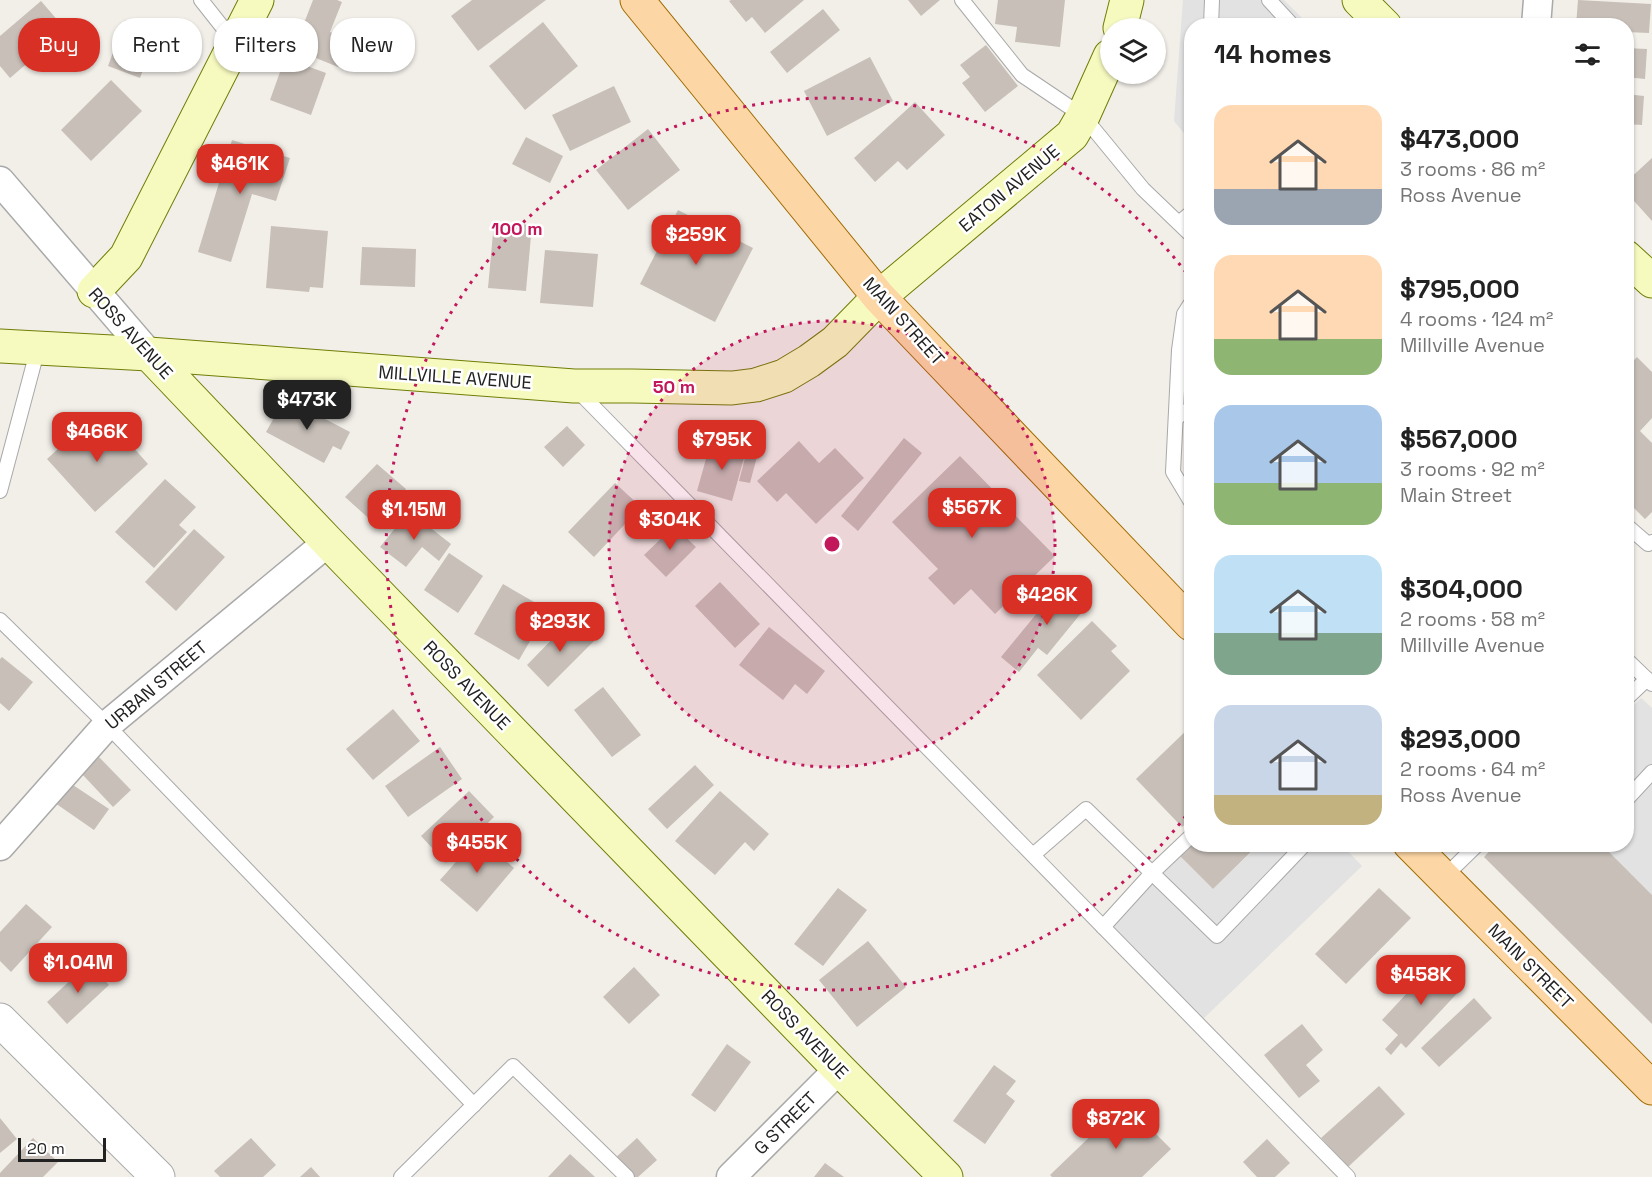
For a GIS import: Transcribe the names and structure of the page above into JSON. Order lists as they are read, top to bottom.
{
  "streets": {
    "main road": [
      "EATON AVENUE",
      "MAIN STREET",
      "ROSS AVENUE",
      "MILLVILLE AVENUE"
    ],
    "street": ["URBAN STREET", "G STREET"]
  },
  "crossings": [
    ["EATON AVENUE", "MAIN STREET"],
    ["EATON AVENUE", "MILLVILLE AVENUE"],
    ["MAIN STREET", "MILLVILLE AVENUE"],
    ["ROSS AVENUE", "MILLVILLE AVENUE"],
    ["ROSS AVENUE", "URBAN STREET"],
    ["ROSS AVENUE", "G STREET"]
  ],
  "scale_bar": "20 m",
  "page": {
    "chip": [
      "Buy",
      "Rent",
      "Filters",
      "New"
    ],
    "heading": "14 homes",
    "list": [
      {
        "name": "$473,000",
        "note": "3 rooms · 86 m² · Ross Avenue"
      },
      {
        "name": "$795,000",
        "note": "4 rooms · 124 m² · Millville Avenue"
      },
      {
        "name": "$567,000",
        "note": "3 rooms · 92 m² · Main Street"
      },
      {
        "name": "$304,000",
        "note": "2 rooms · 58 m² · Millville Avenue"
      },
      {
        "name": "$293,000",
        "note": "2 rooms · 64 m² · Ross Avenue"
      }
    ],
    "price": [
      "$461K",
      "$259K",
      "$473K",
      "$466K",
      "$795K",
      "$567K",
      "$1.15M",
      "$304K",
      "$426K",
      "$293K",
      "$455K",
      "$1.04M",
      "$458K",
      "$872K"
    ],
    "scale": "20 m"
  },
  "rings": ["100 m", "50 m"]
}
